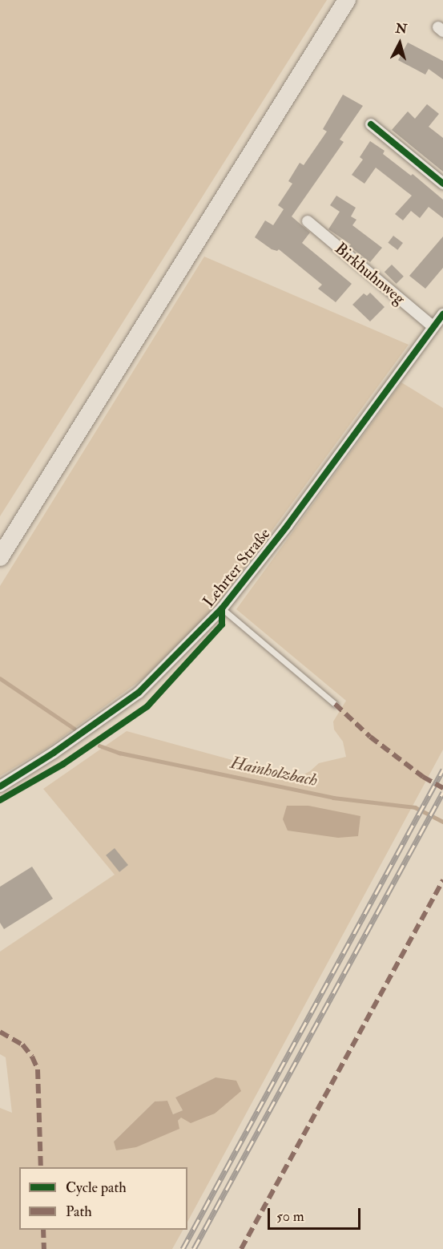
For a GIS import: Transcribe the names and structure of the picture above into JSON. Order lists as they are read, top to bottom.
{
  "streets": {
    "street": ["Birkhuhnweg", "Lehrter Straße"]
  },
  "crossings": [
    ["Birkhuhnweg", "Lehrter Straße"]
  ],
  "water": ["Hainholzbach"],
  "legend": ["Cycle path", "Path"],
  "scale_bar": "50 m",
  "north": "top"
}
